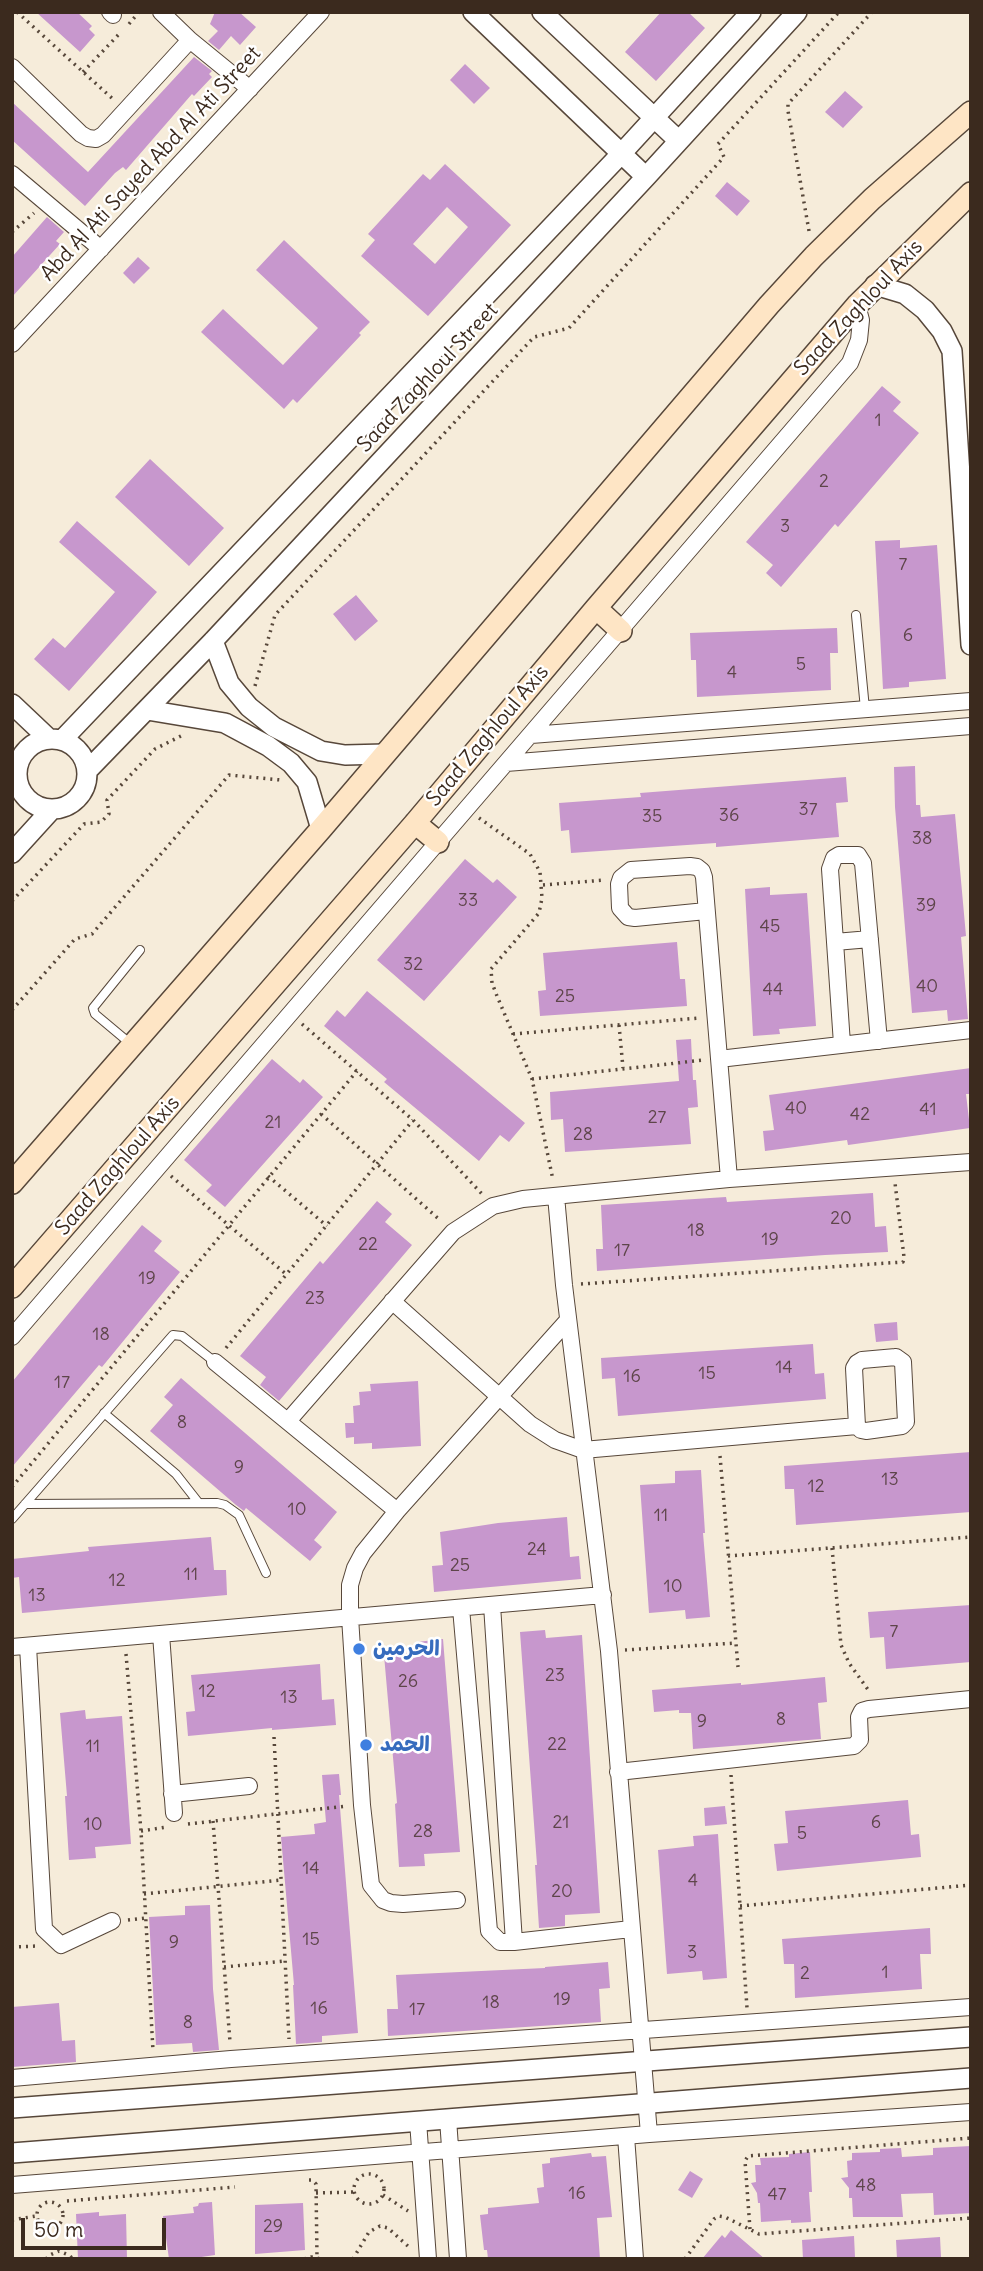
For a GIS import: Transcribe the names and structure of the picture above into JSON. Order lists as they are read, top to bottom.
{
  "streets": {
    "main road": ["Saad Zaghloul Axis"],
    "street": ["Abd Al Ati Sayed Abd Al Ati Street", "Saad Zaghloul Street"]
  },
  "places": ["الحرمين", "الحمد"],
  "house_numbers": [
    "1",
    "2",
    "3",
    "7",
    "6",
    "5",
    "4",
    "37",
    "36",
    "35",
    "38",
    "33",
    "39",
    "45",
    "32",
    "40",
    "44",
    "25",
    "40",
    "41",
    "42",
    "27",
    "21",
    "28",
    "20",
    "18",
    "19",
    "22",
    "17",
    "19",
    "23",
    "18",
    "14",
    "15",
    "16",
    "17",
    "8",
    "9",
    "13",
    "12",
    "10",
    "11",
    "24",
    "25",
    "11",
    "12",
    "10",
    "13",
    "7",
    "23",
    "26",
    "12",
    "13",
    "8",
    "9",
    "22",
    "11",
    "21",
    "6",
    "10",
    "28",
    "5",
    "14",
    "4",
    "20",
    "15",
    "9",
    "3",
    "1",
    "2",
    "19",
    "18",
    "16",
    "17",
    "8",
    "48",
    "16",
    "47",
    "29"
  ],
  "scale_bar": "50 m"
}
